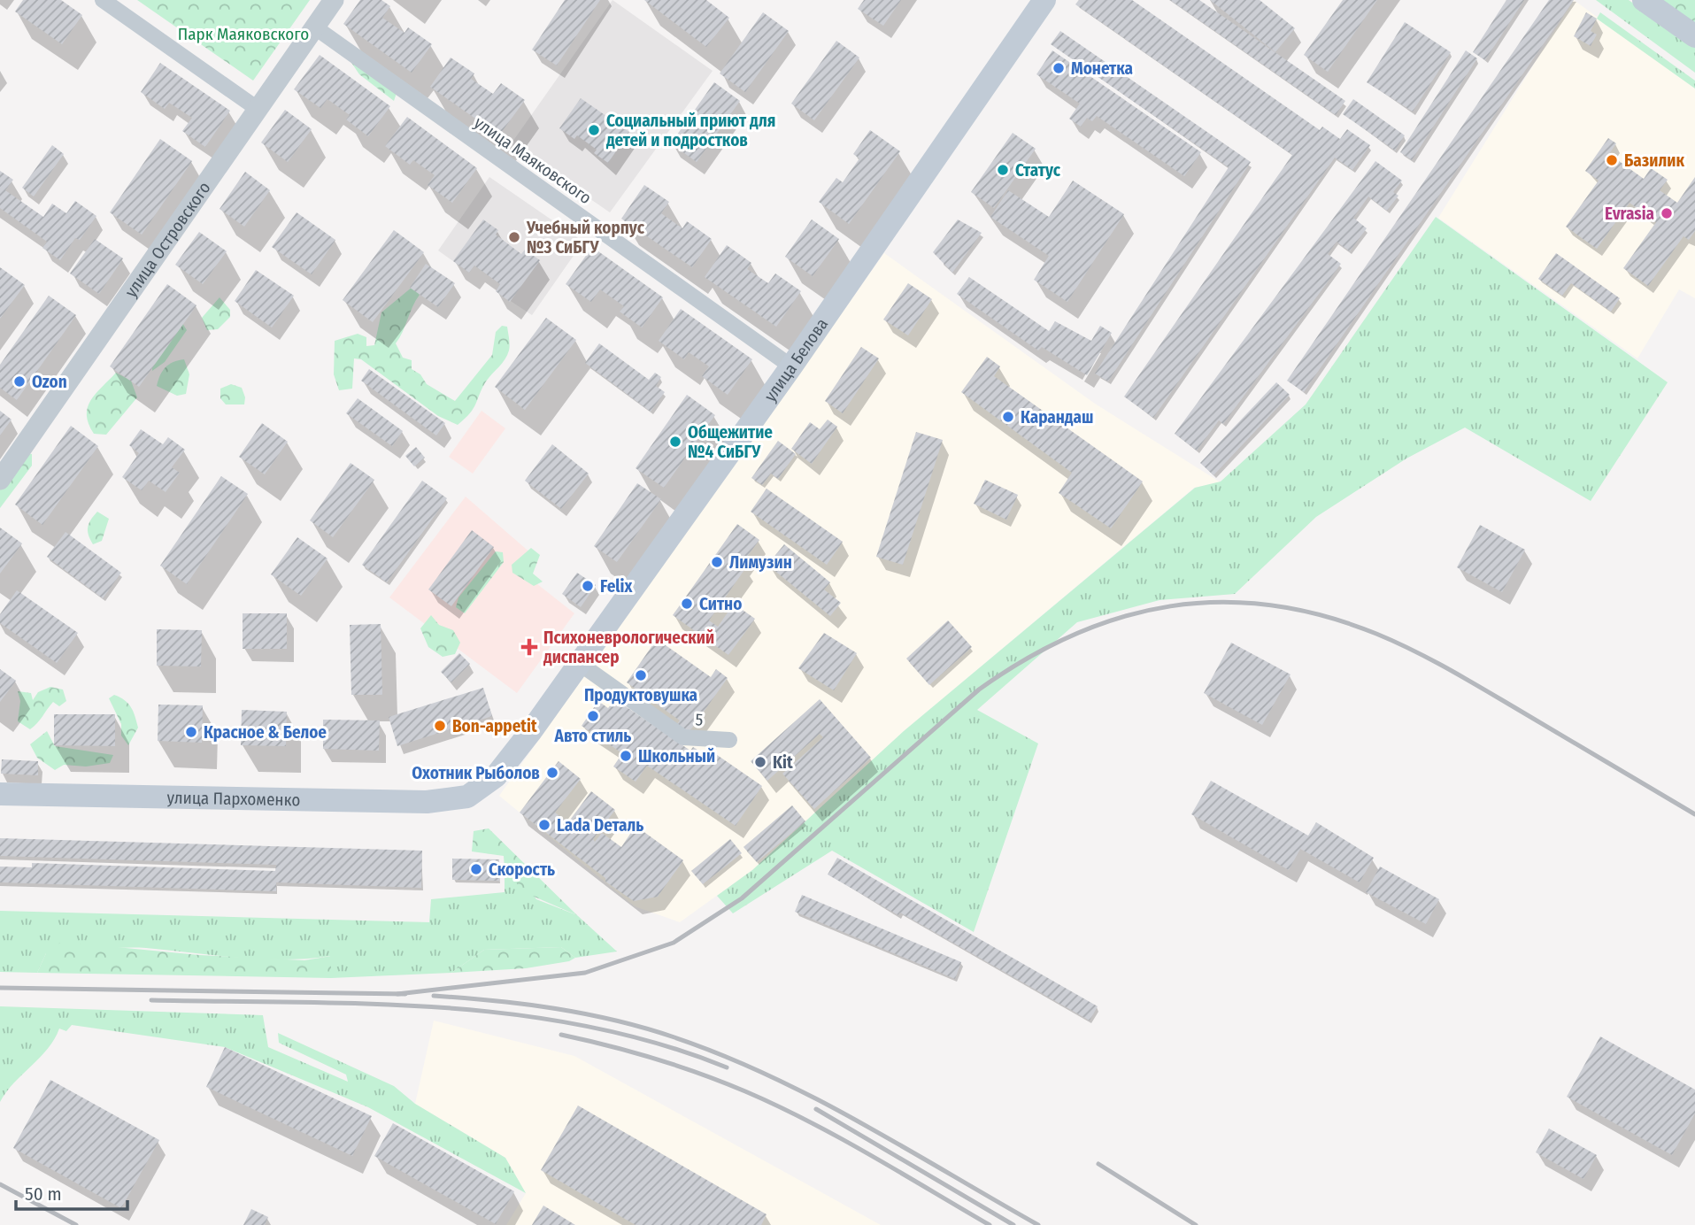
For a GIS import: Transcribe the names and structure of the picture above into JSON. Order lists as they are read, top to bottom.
{
  "streets": {
    "main road": ["улица Белова", "улица Пархоменко"],
    "street": ["улица Маяковского", "улица Островского", "5"]
  },
  "crossings": [
    ["улица Маяковского", "улица Островского"],
    ["улица Маяковского", "улица Белова"],
    ["улица Белова", "5"],
    ["улица Белова", "улица Пархоменко"]
  ],
  "parks": ["Парк Маяковского"],
  "places": {
    "other": [
      "Монетка",
      "Социальный приют для детей и подростков",
      "Базилик",
      "Статус",
      "Evrasia",
      "Учебный корпус №3 СиБГУ",
      "Ozon",
      "Карандаш",
      "Общежитие №4 СиБГУ",
      "Лимузин",
      "Felix",
      "Ситно",
      "Продуктовушка",
      "Авто стиль",
      "Bon-appetit",
      "Красное & Белое",
      "Школьный",
      "Kit",
      "Охотник Рыболов",
      "Lada Dеталь",
      "Скорость"
    ],
    "health": ["Психоневрологический диспансер"]
  },
  "scale_bar": "50 m"
}
